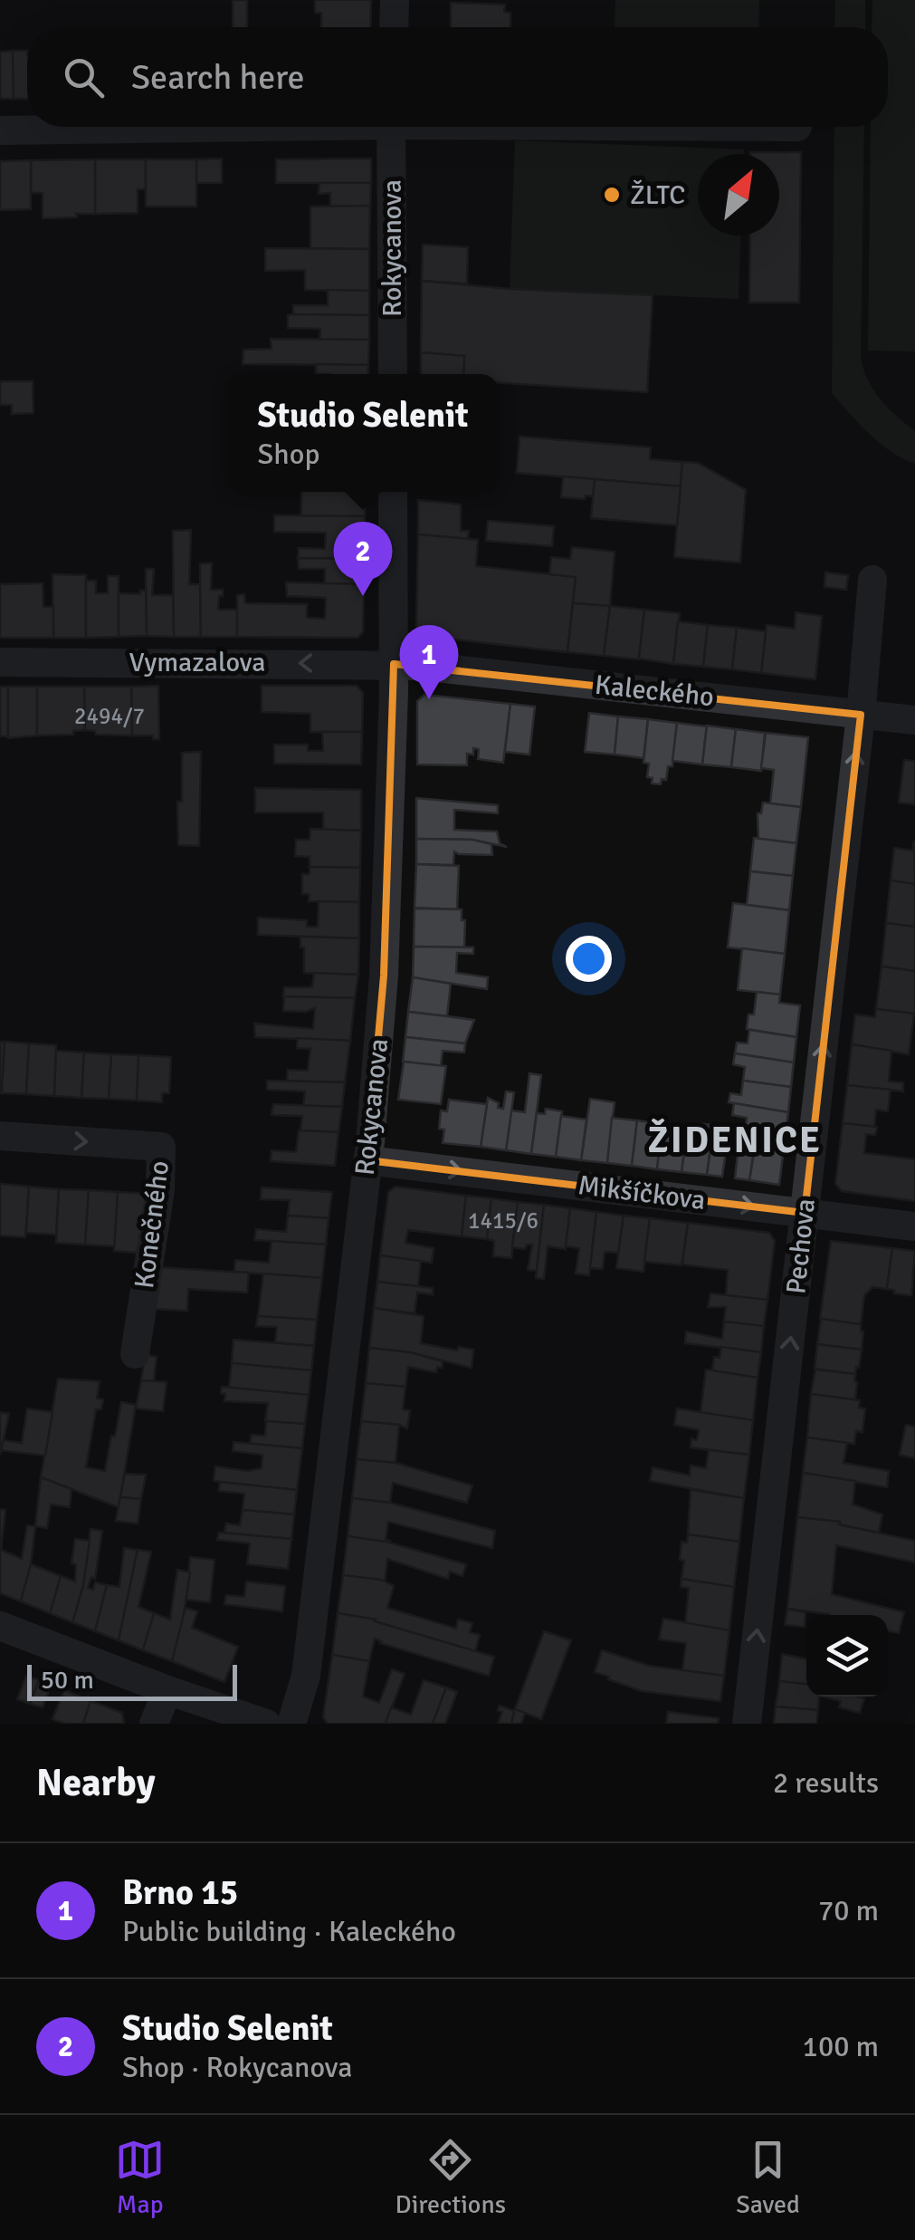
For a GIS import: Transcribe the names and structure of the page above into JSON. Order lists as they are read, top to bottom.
{
  "streets": {
    "street": [
      "Rokycanova",
      "Vymazalova",
      "Kaleckého",
      "Mikšíčkova",
      "Konečného",
      "Pechova"
    ]
  },
  "crossings": [
    ["Rokycanova", "Vymazalova"],
    ["Rokycanova", "Kaleckého"],
    ["Rokycanova", "Mikšíčkova"],
    ["Vymazalova", "Kaleckého"],
    ["Kaleckého", "Pechova"],
    ["Mikšíčkova", "Pechova"]
  ],
  "one_way": ["Vymazalova", "Mikšíčkova", "Pechova"],
  "districts": ["ŽIDENICE"],
  "places": ["ŽLTC"],
  "house_numbers": ["2494/7", "1415/6"],
  "scale_bar": "50 m",
  "north": "top right",
  "page": {
    "search": "Search here",
    "popup": ["Studio Selenit", "Shop"],
    "pins": ["2", "1"],
    "scale": "50 m",
    "heading": ["Nearby", "2 results"],
    "list": [
      {
        "mark": "1",
        "name": "Brno 15",
        "note": "Public building · Kaleckého",
        "value": "70 m"
      },
      {
        "mark": "2",
        "name": "Studio Selenit",
        "note": "Shop · Rokycanova",
        "value": "100 m"
      }
    ],
    "nav": ["Map", "Directions", "Saved"]
  }
}
